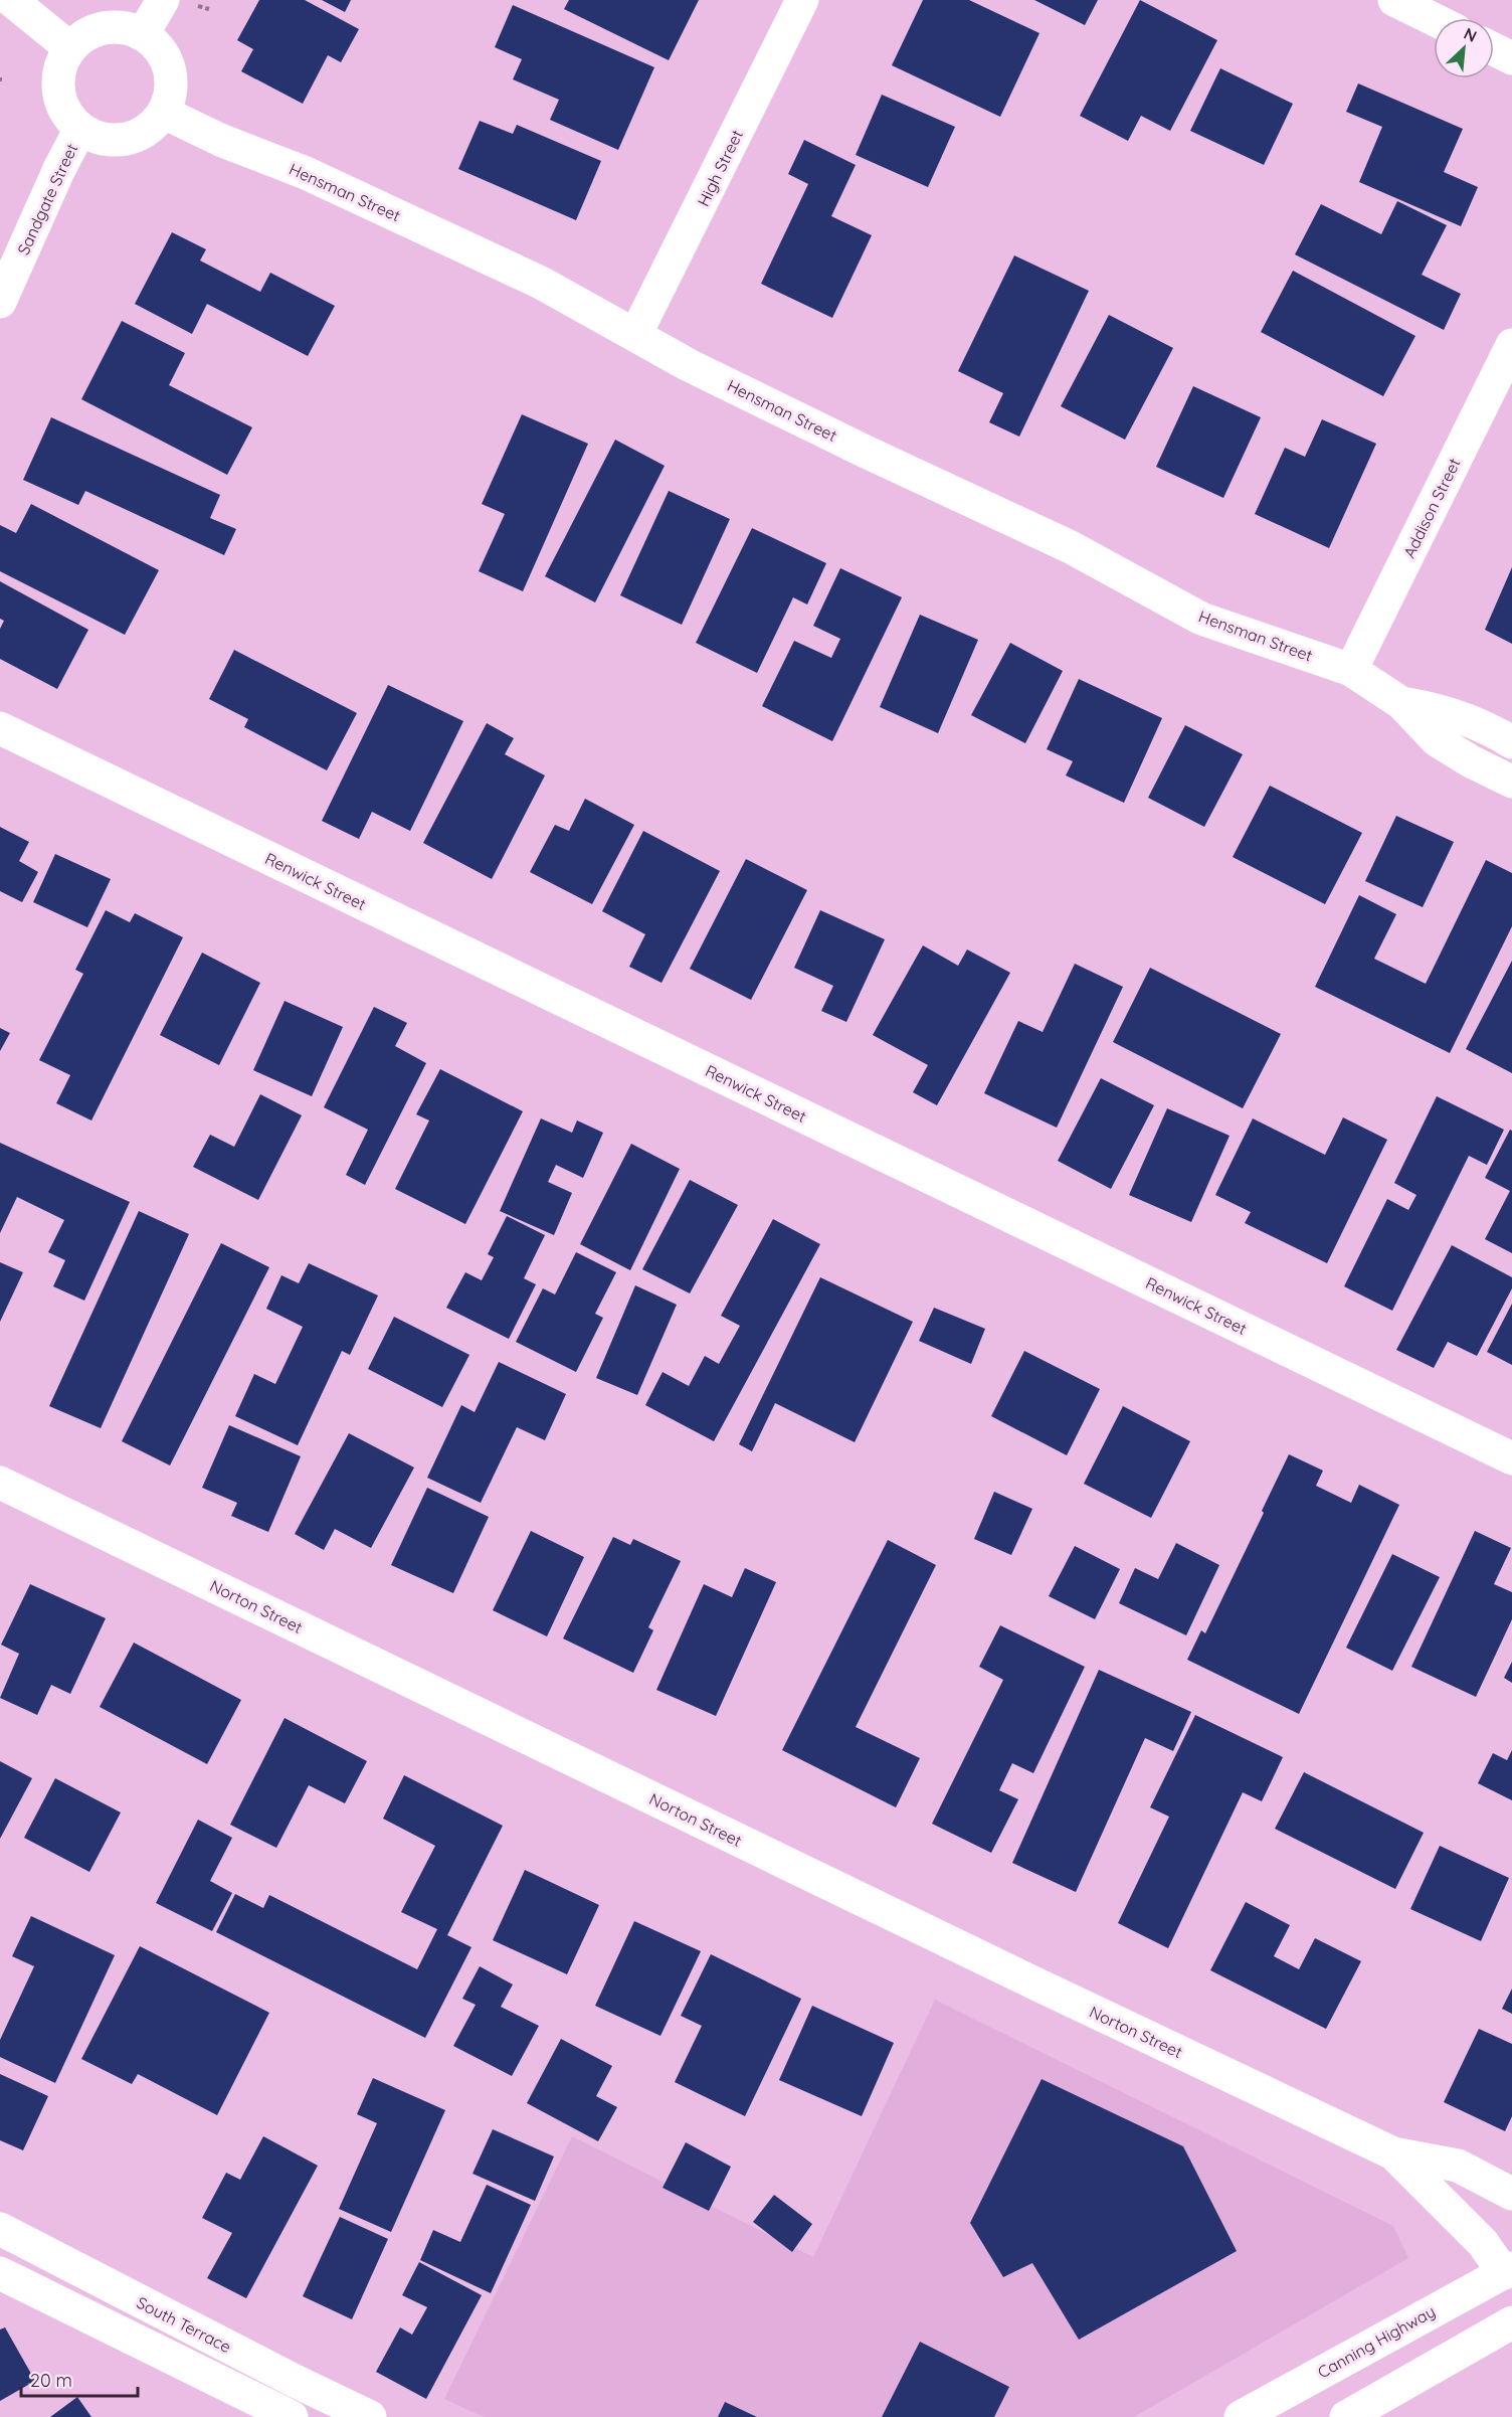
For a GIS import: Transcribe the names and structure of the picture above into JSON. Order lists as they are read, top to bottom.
{
  "streets": {
    "main road": [
      "High Street",
      "Hensman Street",
      "Sandgate Street",
      "Addison Street",
      "Renwick Street",
      "Norton Street",
      "South Terrace",
      "Canning Highway"
    ]
  },
  "crossings": [
    ["High Street", "Hensman Street"],
    ["Hensman Street", "Sandgate Street"],
    ["Hensman Street", "Addison Street"],
    ["Norton Street", "Canning Highway"]
  ],
  "scale_bar": "20 m",
  "north": "top right"
}
